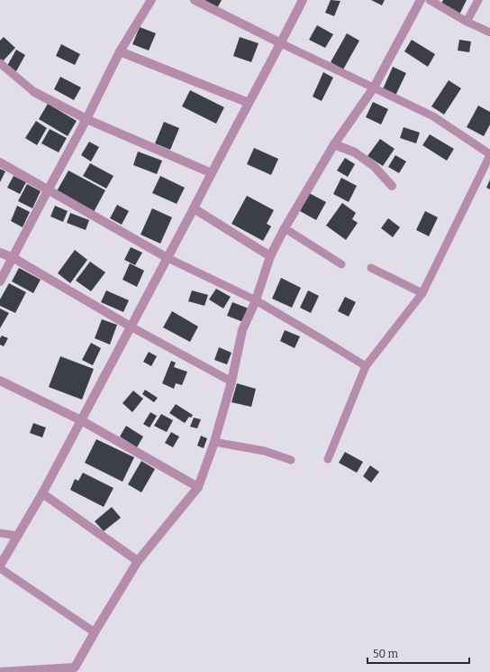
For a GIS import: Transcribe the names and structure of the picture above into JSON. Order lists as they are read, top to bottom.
{
  "scale_bar": "50 m"
}
